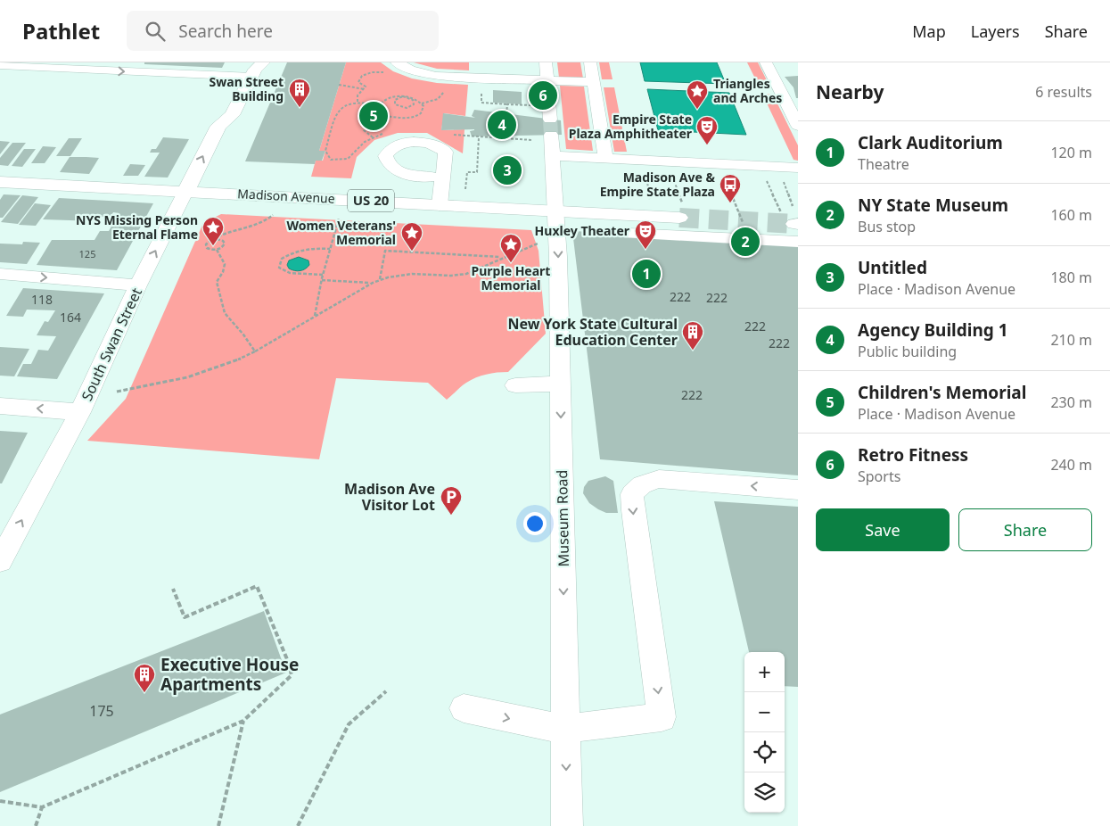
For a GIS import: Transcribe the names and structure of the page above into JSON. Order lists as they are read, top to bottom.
{
  "streets": {
    "main road": ["Madison Avenue", "US 20", "South Swan Street"],
    "street": ["Museum Road"]
  },
  "crossings": [
    ["Madison Avenue", "South Swan Street"],
    ["Madison Avenue", "Museum Road"]
  ],
  "one_way": ["South Swan Street", "Museum Road"],
  "places": {
    "building": ["Swan Street Building", "New York State Cultural Education Center", "Executive House Apartments"],
    "place": [
      "Triangles and Arches",
      "NYS Missing Person Eternal Flame",
      "Women Veterans' Memorial",
      "Purple Heart Memorial"
    ],
    "theatre": ["Empire State Plaza Amphitheater", "Huxley Theater"],
    "bus stop": ["Madison Ave & Empire State Plaza"],
    "parking": ["Madison Ave Visitor Lot"]
  },
  "house_numbers": [
    "125",
    "222",
    "222",
    "118",
    "164",
    "222",
    "222",
    "222",
    "175"
  ],
  "page": {
    "header": "Pathlet",
    "search": "Search here",
    "nav": ["Map", "Layers", "Share"],
    "heading": ["Nearby", "6 results"],
    "pins": [
      "6",
      "5",
      "4",
      "3",
      "2",
      "1"
    ],
    "list": [
      {
        "mark": "1",
        "name": "Clark Auditorium",
        "note": "Theatre",
        "value": "120 m"
      },
      {
        "mark": "2",
        "name": "NY State Museum",
        "note": "Bus stop",
        "value": "160 m"
      },
      {
        "mark": "3",
        "name": "Untitled",
        "note": "Place · Madison Avenue",
        "value": "180 m"
      },
      {
        "mark": "4",
        "name": "Agency Building 1",
        "note": "Public building",
        "value": "210 m"
      },
      {
        "mark": "5",
        "name": "Children's Memorial",
        "note": "Place · Madison Avenue",
        "value": "230 m"
      },
      {
        "mark": "6",
        "name": "Retro Fitness",
        "note": "Sports",
        "value": "240 m"
      }
    ],
    "buttons": ["Save", "Share"],
    "map_buttons": ["+", "−"]
  }
}
